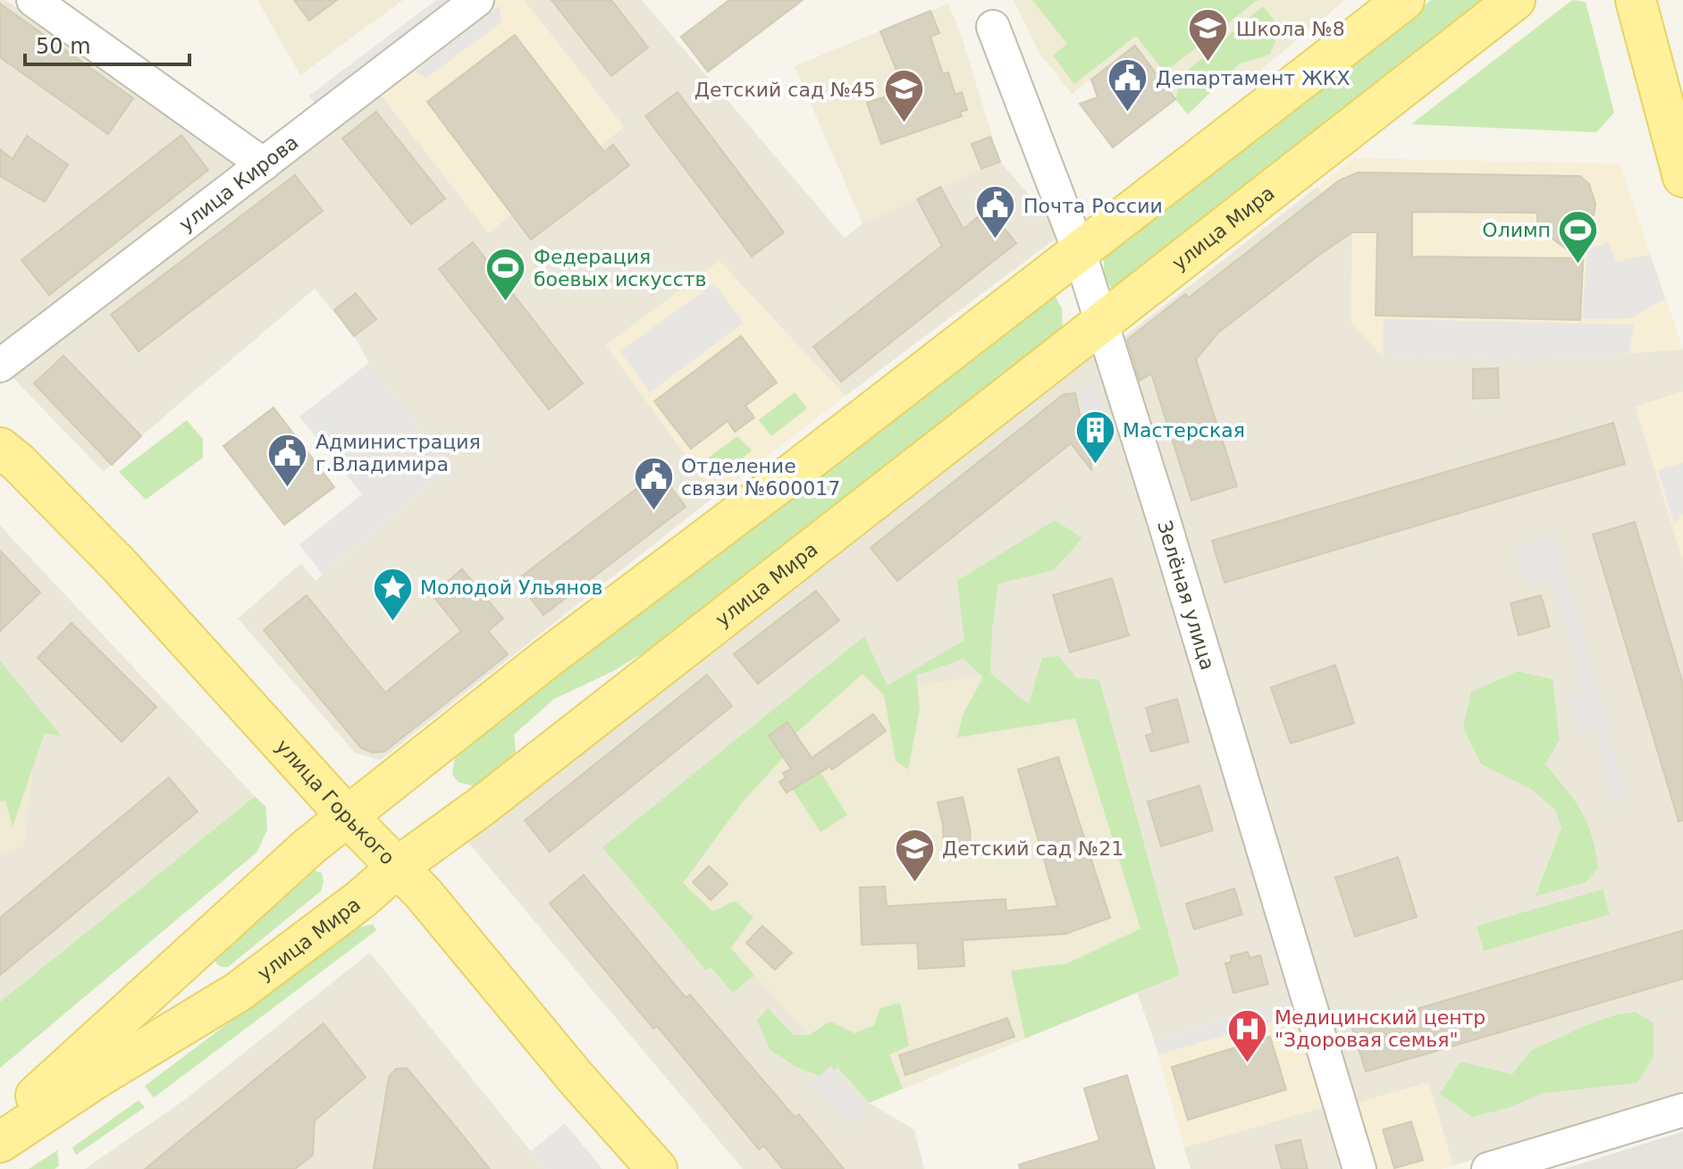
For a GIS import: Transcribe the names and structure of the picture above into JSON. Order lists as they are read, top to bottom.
{
  "streets": {
    "main road": ["улица Мира", "улица Горького"],
    "street": ["улица Кирова", "Зелёная улица"]
  },
  "crossings": [
    ["улица Мира", "Зелёная улица"],
    ["улица Мира", "улица Горького"]
  ],
  "places": {
    "school or university": ["Школа №8", "Детский сад №45", "Детский сад №21"],
    "public building": [
      "Департамент ЖКХ",
      "Почта России",
      "Администрация г.Владимира",
      "Отделение связи №600017"
    ],
    "sports": ["Олимп", "Федерация боевых искусств"],
    "building": ["Мастерская"],
    "place": ["Молодой Ульянов"],
    "hospital": ["Медицинский центр \"Здоровая семья\""]
  },
  "scale_bar": "50 m"
}
